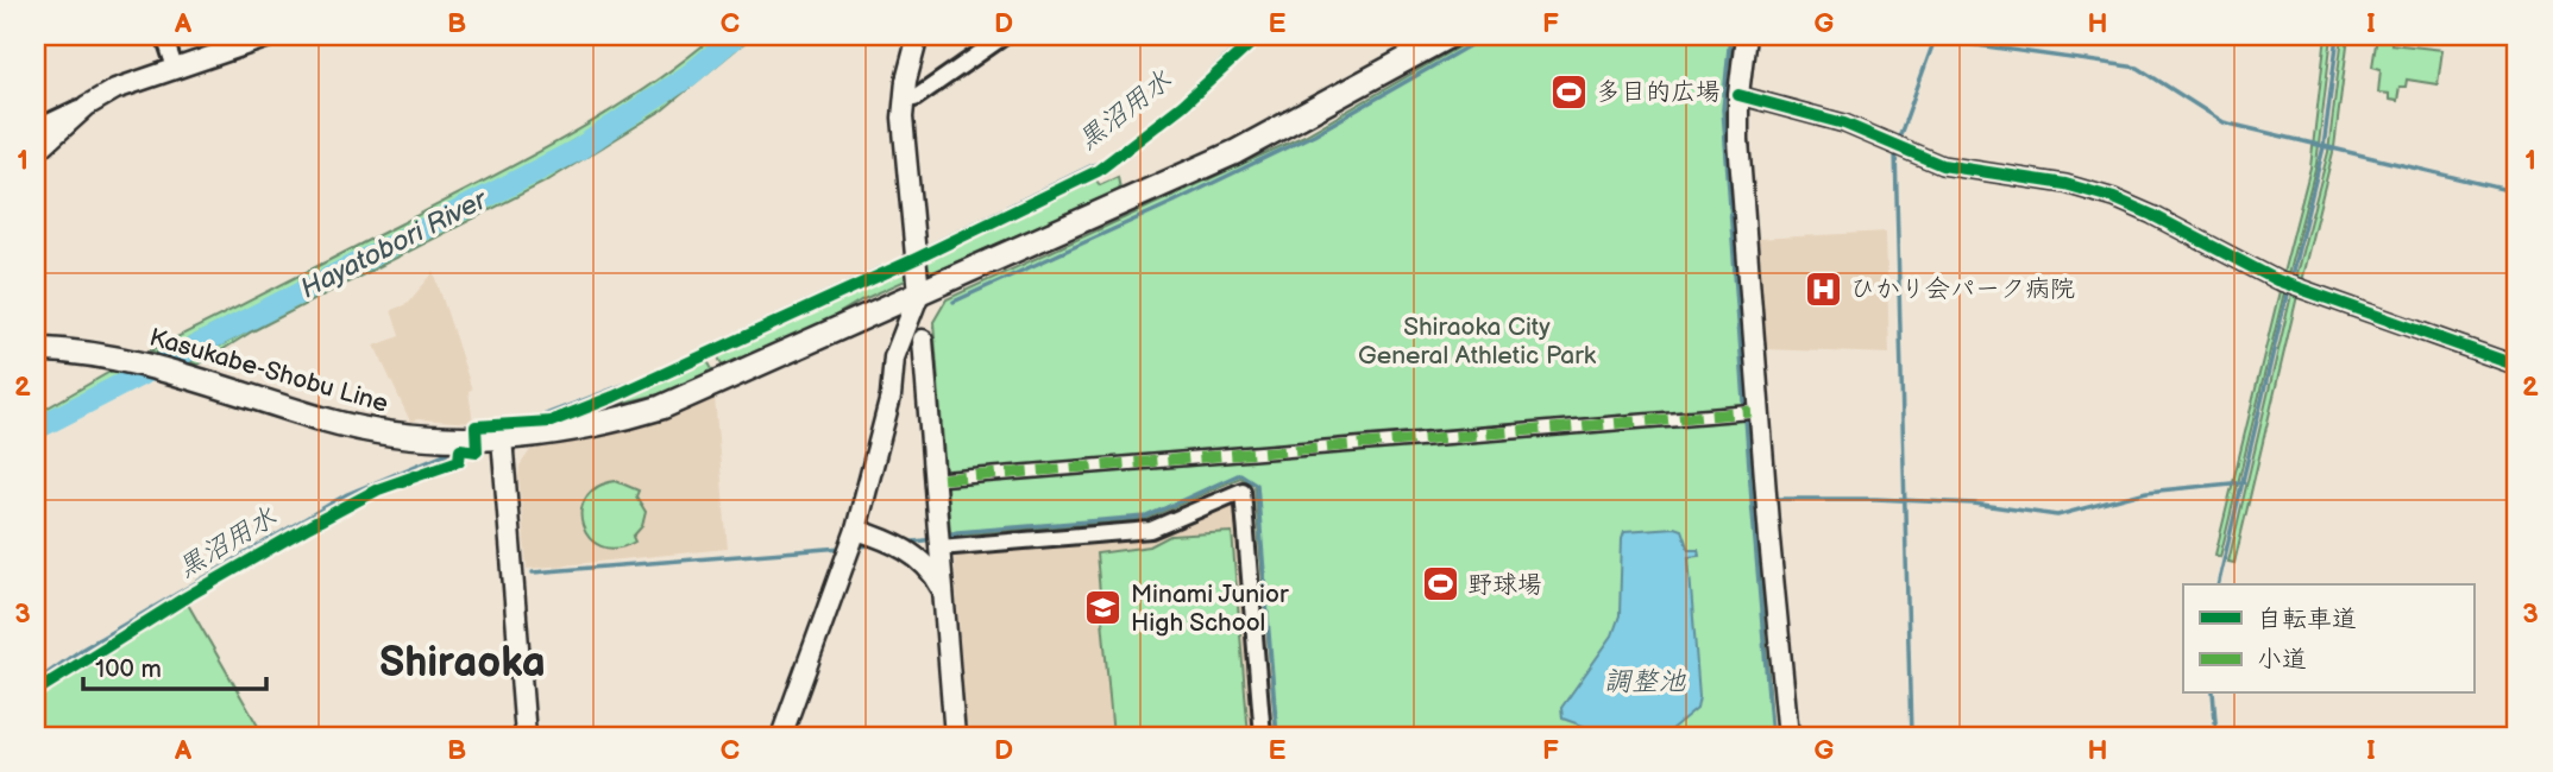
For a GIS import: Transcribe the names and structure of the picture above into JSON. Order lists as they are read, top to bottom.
{
  "streets": {
    "main road": ["Kasukabe-Shobu Line"]
  },
  "districts": ["Shiraoka"],
  "water": ["黒沼用水", "Hayatobori River", "調整池"],
  "parks": ["Shiraoka City General Athletic Park"],
  "places": {
    "sports": ["多目的広場", "野球場"],
    "hospital": ["ひかり会パーク病院"],
    "school or university": ["Minami Junior High School"]
  },
  "legend": ["自転車道", "小道"],
  "scale_bar": "100 m",
  "grid": {
    "columns": [
      "A",
      "B",
      "C",
      "D",
      "E",
      "F",
      "G",
      "H",
      "I"
    ],
    "rows": ["1", "2", "3"]
  }
}
